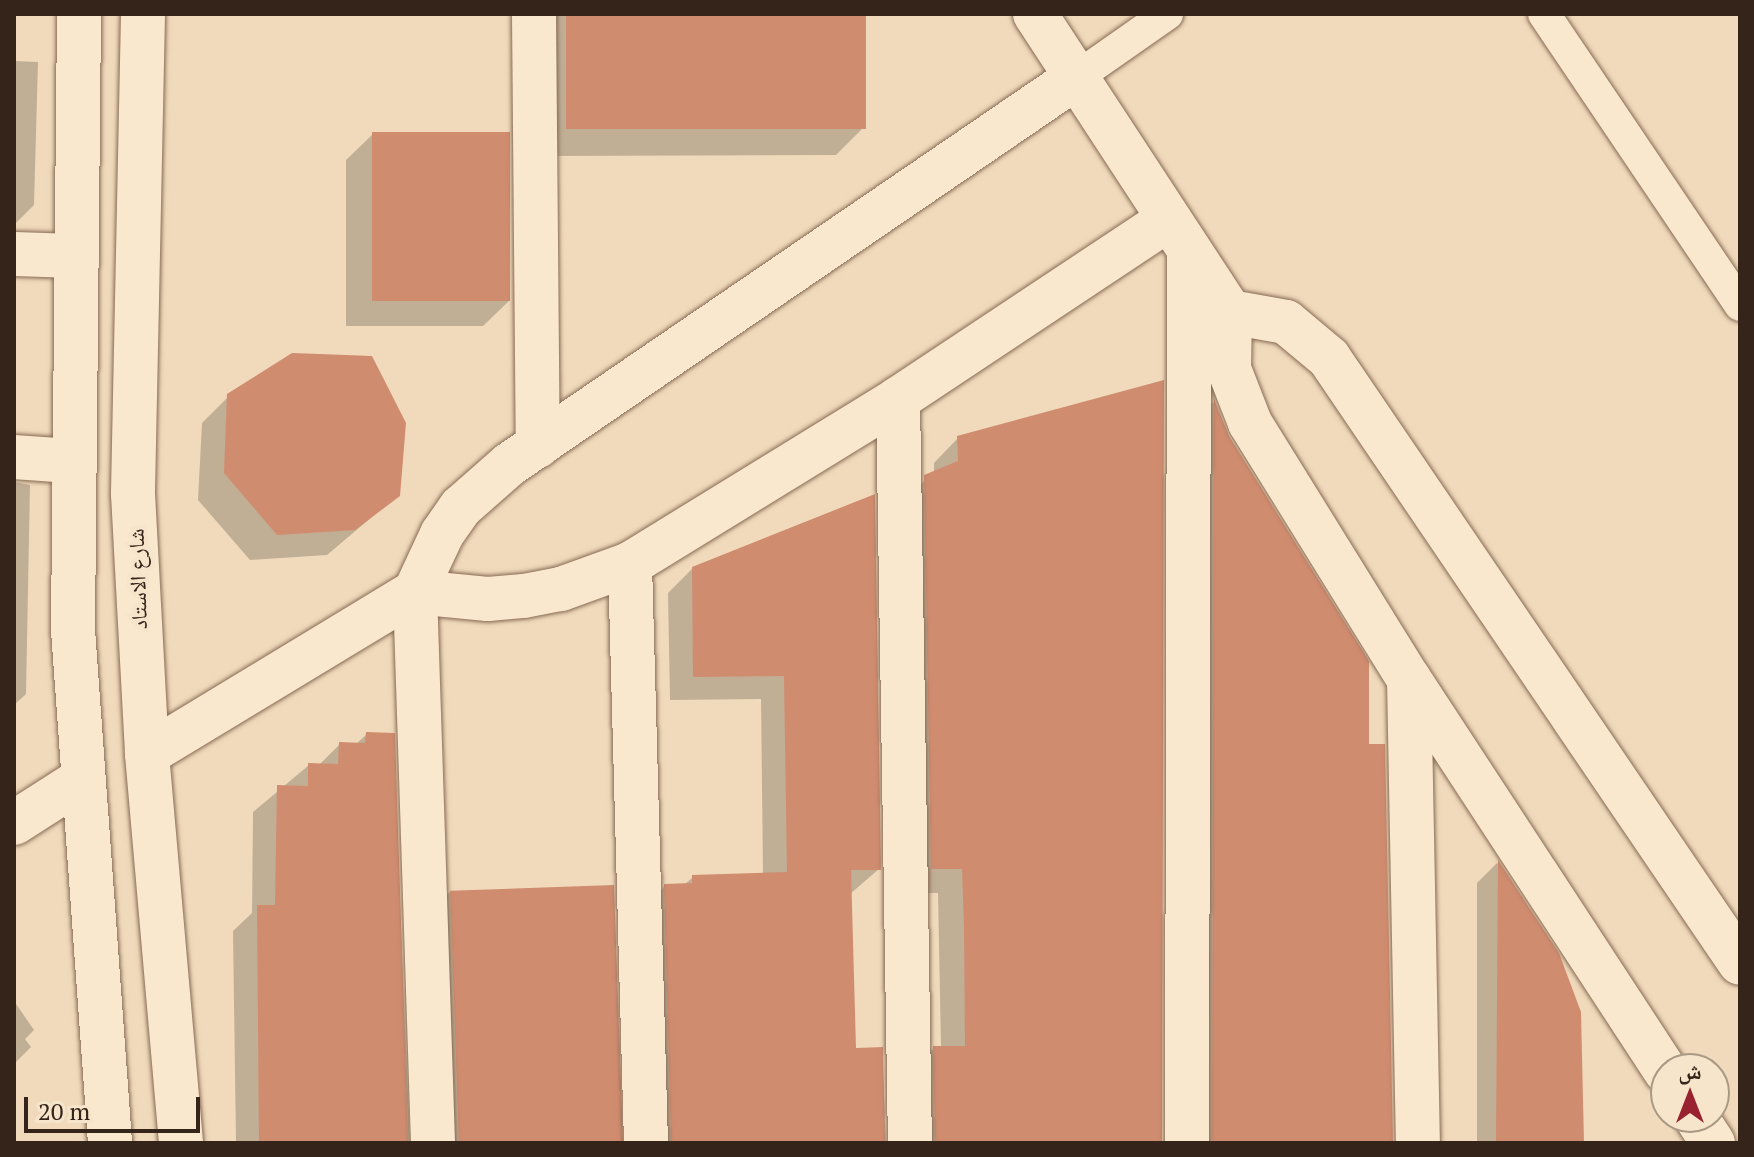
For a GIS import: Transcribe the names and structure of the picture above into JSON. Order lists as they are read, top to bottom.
{
  "streets": {
    "street": ["شارع الاستاد"]
  },
  "scale_bar": "20 m",
  "north": "top"
}
